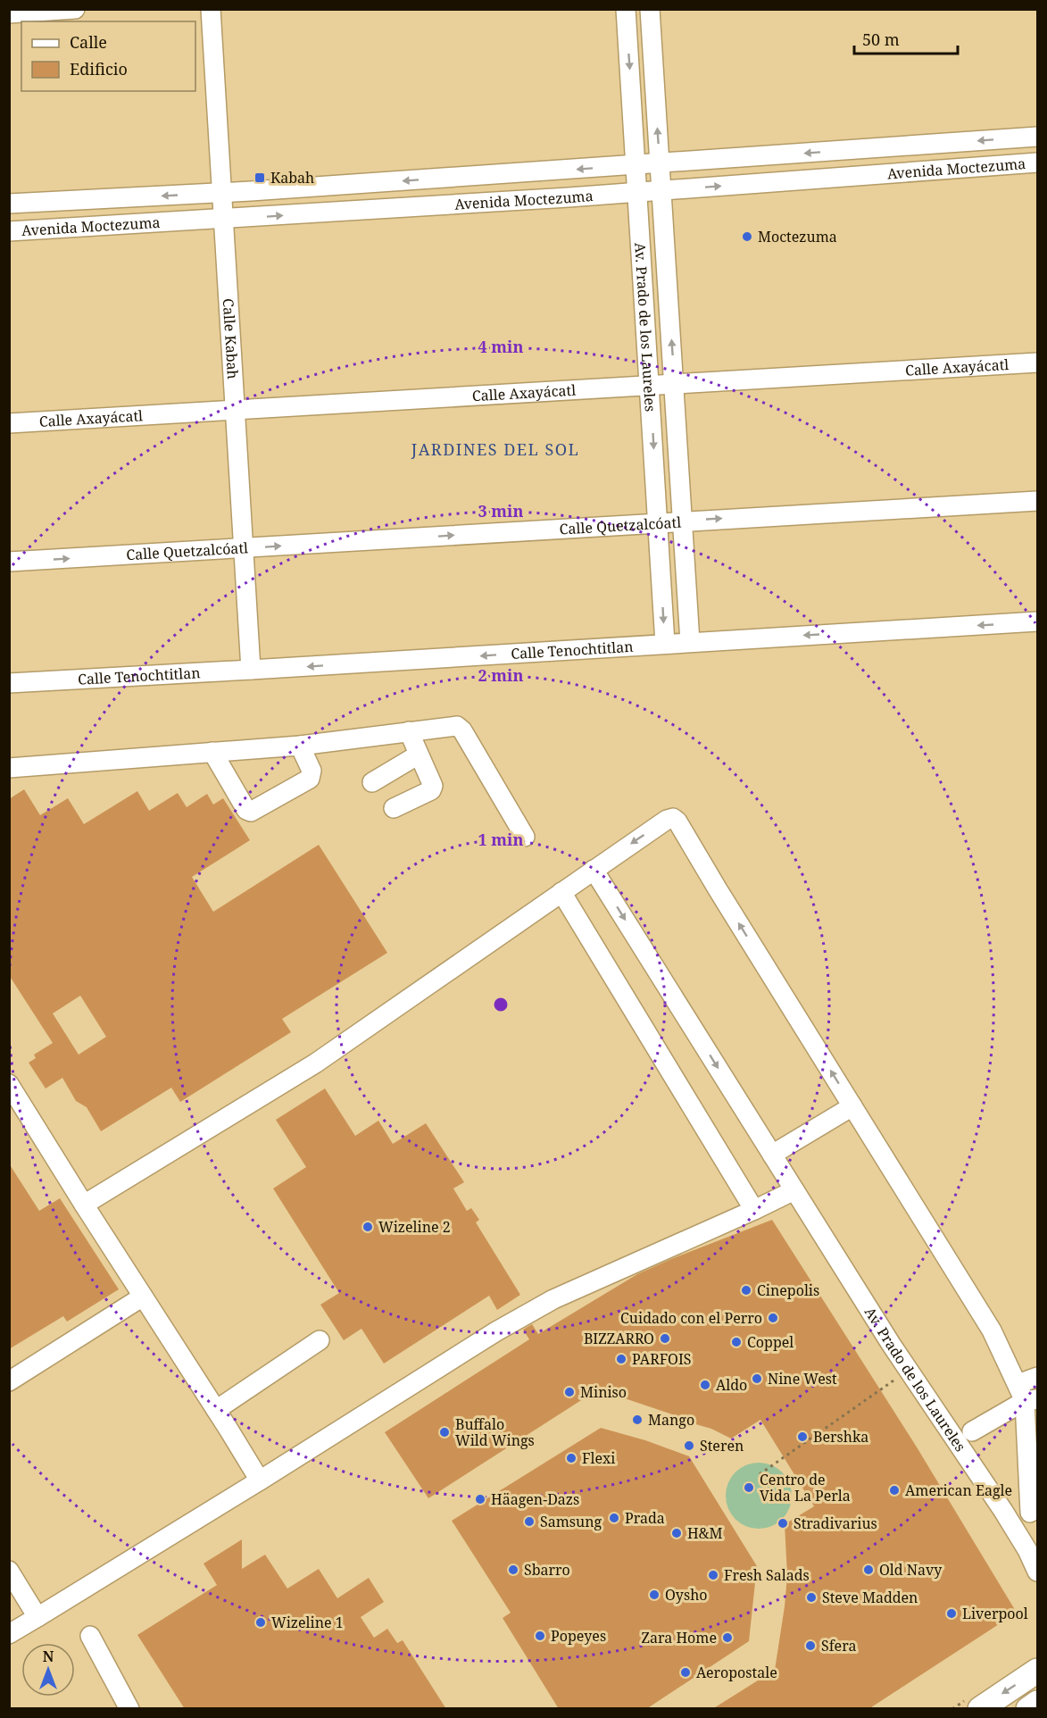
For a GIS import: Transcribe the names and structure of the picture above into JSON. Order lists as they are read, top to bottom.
{
  "streets": {
    "street": [
      "Avenida Moctezuma",
      "Av. Prado de los Laureles",
      "Calle Kabah",
      "Calle Axayácatl",
      "Calle Quetzalcóatl",
      "Calle Tenochtitlan"
    ]
  },
  "crossings": [
    ["Avenida Moctezuma", "Av. Prado de los Laureles"],
    ["Avenida Moctezuma", "Calle Kabah"],
    ["Av. Prado de los Laureles", "Calle Axayácatl"],
    ["Av. Prado de los Laureles", "Calle Quetzalcóatl"],
    ["Av. Prado de los Laureles", "Calle Tenochtitlan"],
    ["Calle Kabah", "Calle Axayácatl"],
    ["Calle Kabah", "Calle Quetzalcóatl"],
    ["Calle Kabah", "Calle Tenochtitlan"]
  ],
  "one_way": ["Calle Quetzalcóatl", "Calle Tenochtitlan"],
  "districts": ["JARDINES DEL SOL"],
  "places": {
    "transit": ["Kabah"],
    "other": [
      "Moctezuma",
      "Wizeline 2",
      "Cinepolis",
      "Cuidado con el Perro",
      "BIZZARRO",
      "Coppel",
      "PARFOIS",
      "Nine West",
      "Aldo",
      "Miniso",
      "Mango",
      "Buffalo Wild Wings",
      "Bershka",
      "Steren",
      "Flexi",
      "Centro de Vida La Perla",
      "American Eagle",
      "Häagen-Dazs",
      "Prada",
      "Samsung",
      "Stradivarius",
      "H&M",
      "Sbarro",
      "Old Navy",
      "Fresh Salads",
      "Oysho",
      "Steve Madden",
      "Liverpool",
      "Wizeline 1",
      "Popeyes",
      "Zara Home",
      "Sfera",
      "Aeropostale"
    ]
  },
  "legend": ["Calle", "Edificio"],
  "scale_bar": "50 m",
  "north": "top",
  "rings": [
    "4 min",
    "3 min",
    "2 min",
    "1 min"
  ]
}
